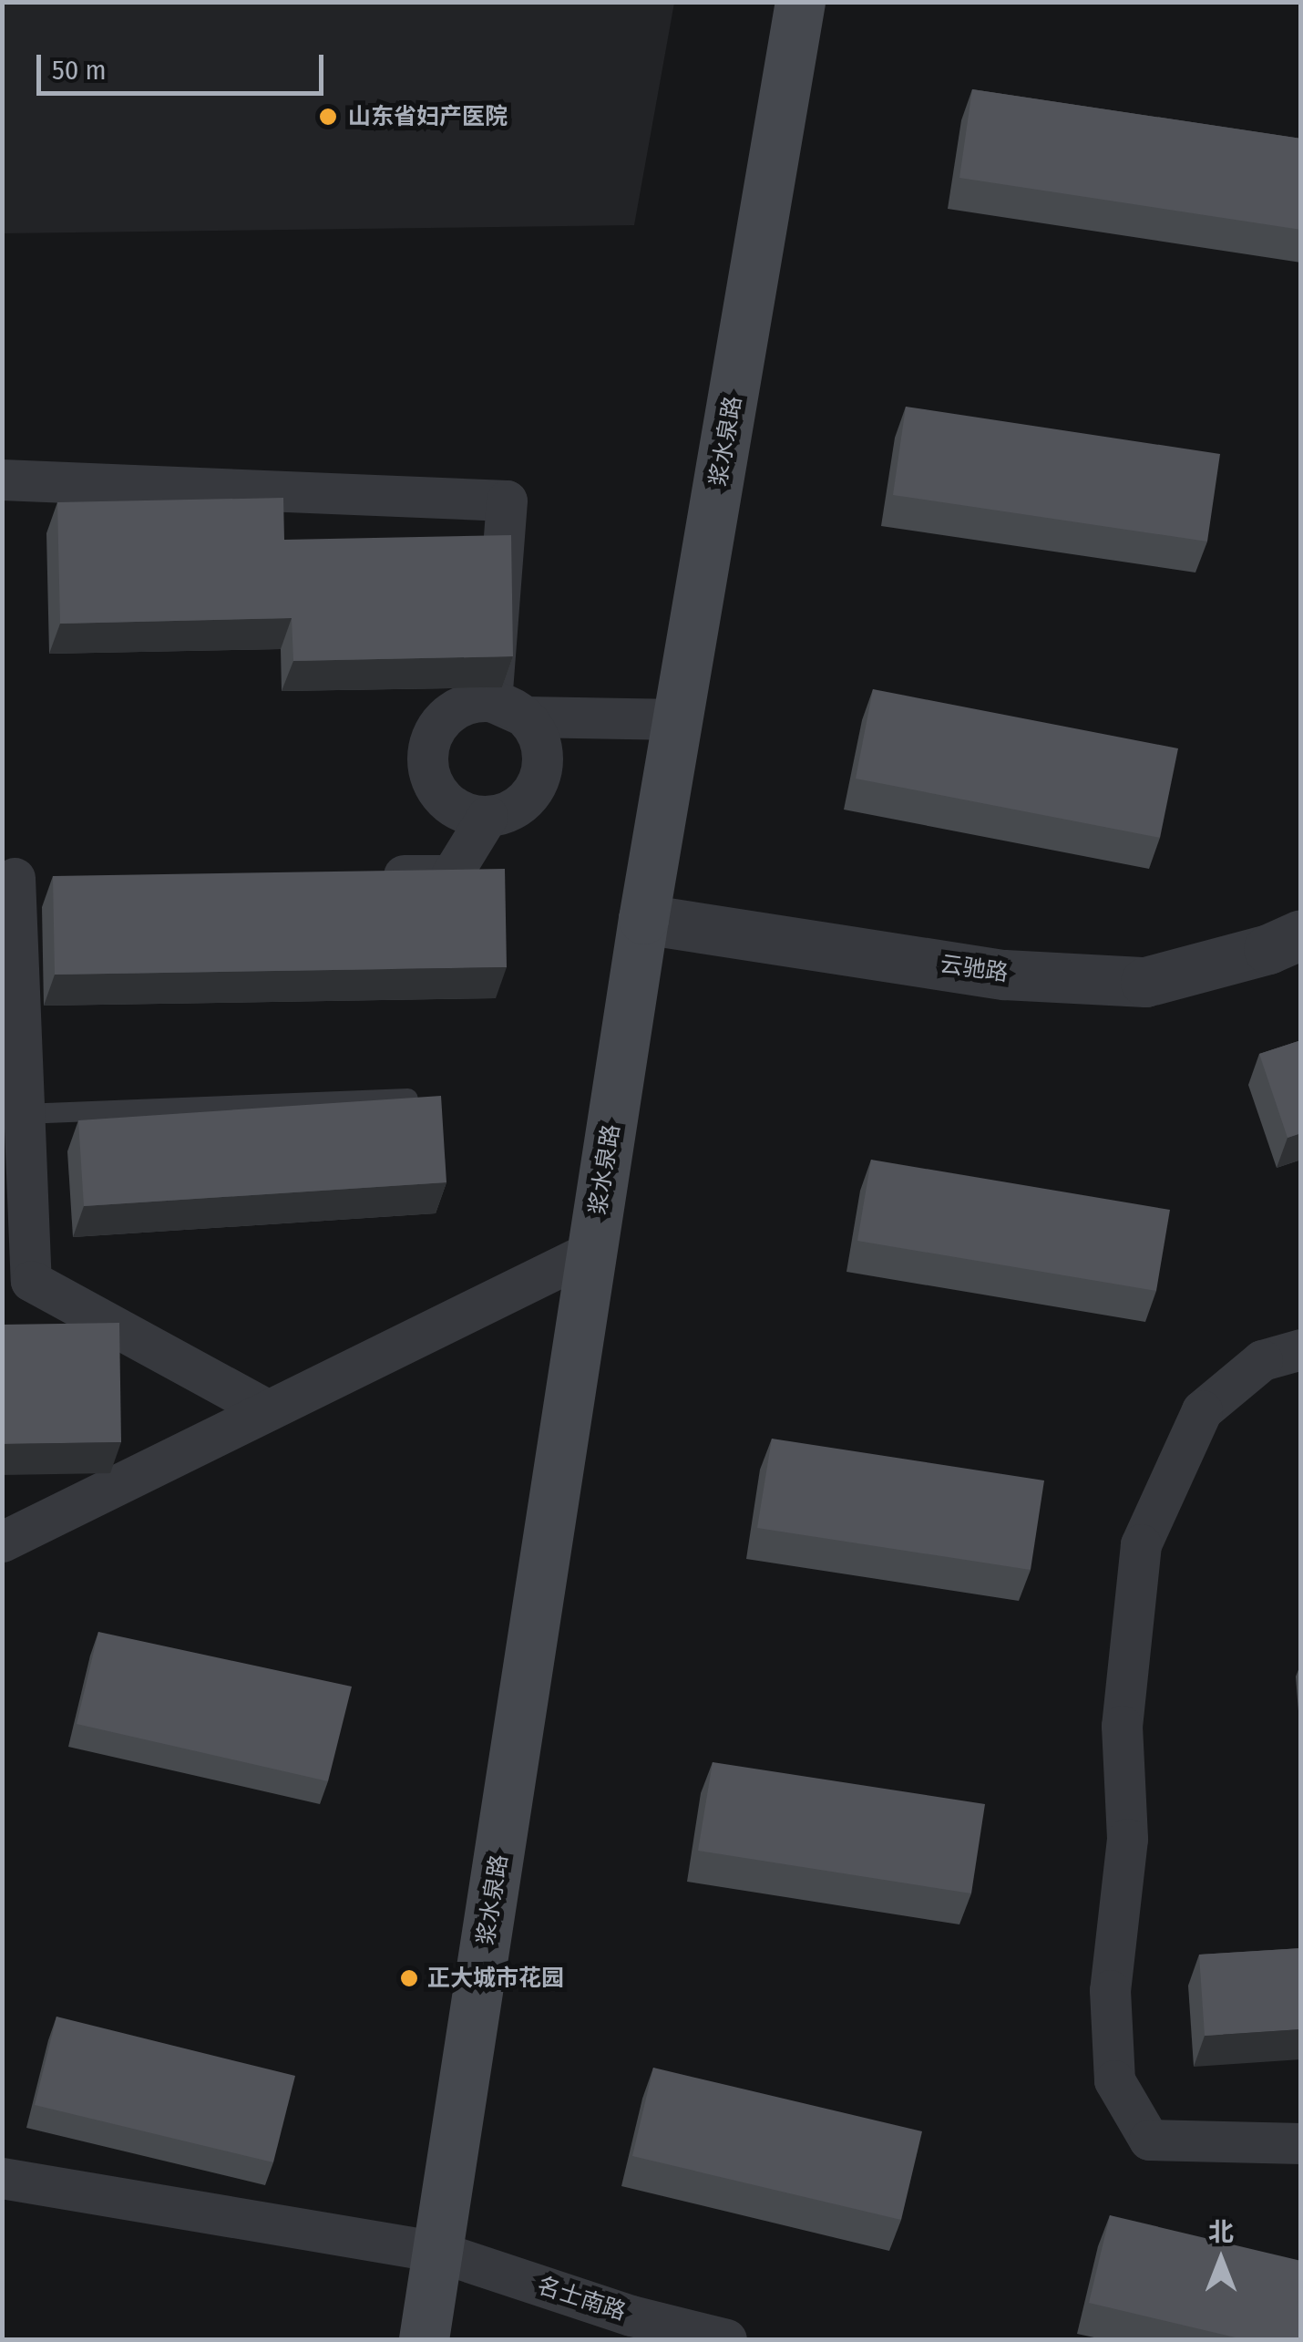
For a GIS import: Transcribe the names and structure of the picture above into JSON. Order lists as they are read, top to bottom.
{
  "streets": {
    "main road": ["浆水泉路"],
    "street": ["云驰路", "名士南路"]
  },
  "crossings": [
    ["浆水泉路", "云驰路"],
    ["浆水泉路", "名士南路"]
  ],
  "places": ["山东省妇产医院", "正大城市花园"],
  "scale_bar": "50 m",
  "north": "top"
}
